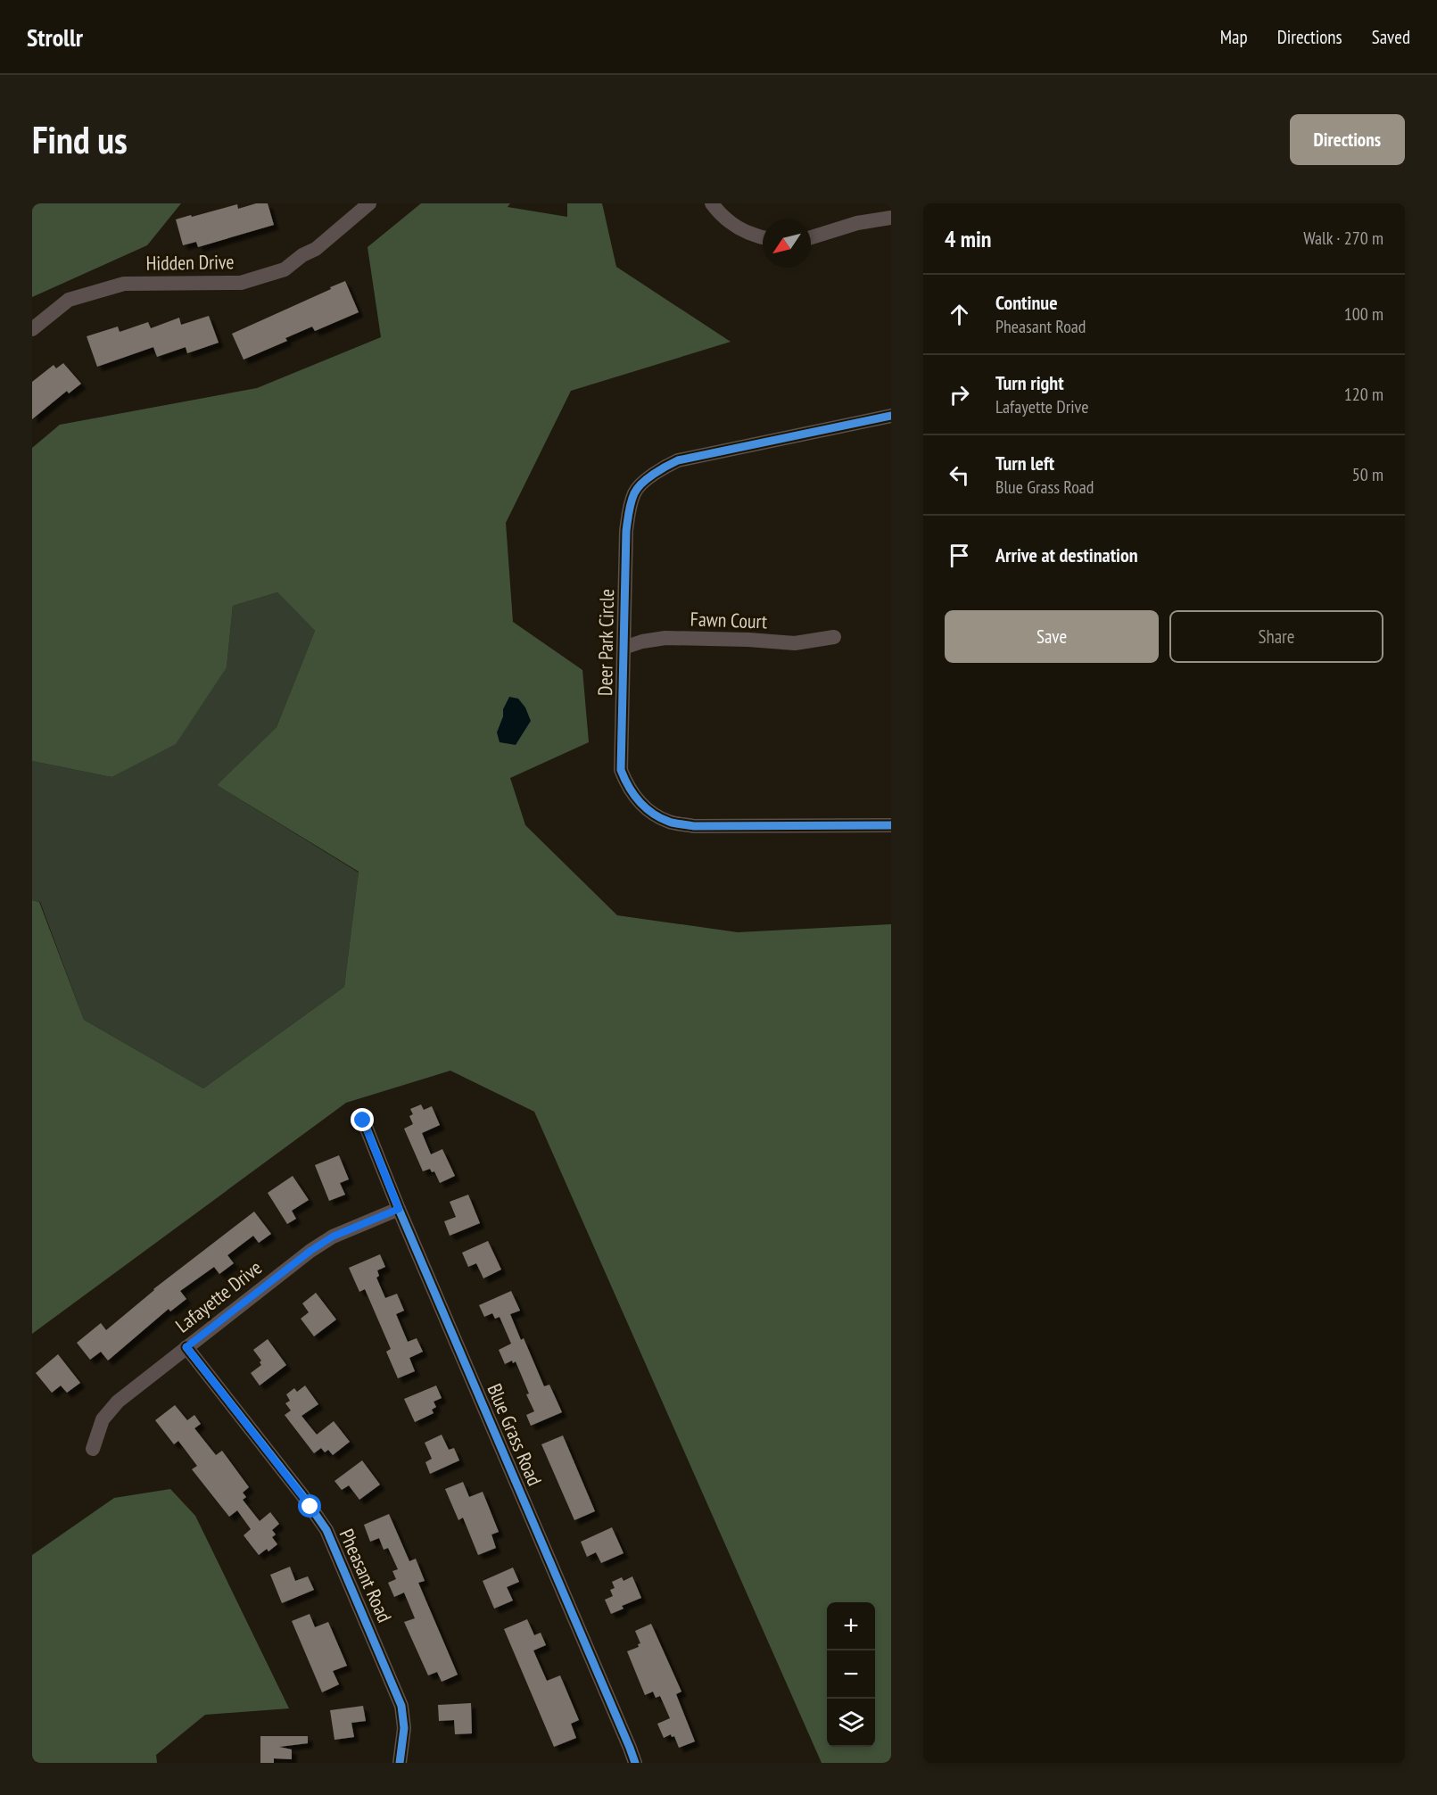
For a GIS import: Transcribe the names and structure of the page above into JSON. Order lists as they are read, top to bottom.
{
  "streets": {
    "street": [
      "Hidden Drive",
      "Fawn Court",
      "Deer Park Circle",
      "Lafayette Drive",
      "Blue Grass Road",
      "Pheasant Road"
    ]
  },
  "crossings": [
    ["Fawn Court", "Deer Park Circle"],
    ["Lafayette Drive", "Blue Grass Road"],
    ["Lafayette Drive", "Pheasant Road"]
  ],
  "north": "bottom left",
  "page": {
    "header": "Strollr",
    "nav": ["Map", "Directions", "Saved"],
    "buttons": [
      "Directions",
      ["Save", "Share"]
    ],
    "title": "Find us",
    "heading": ["4 min", "Walk · 270 m"],
    "list": [
      ["Continue", "Pheasant Road", "100 m"],
      ["Turn right", "Lafayette Drive", "120 m"],
      ["Turn left", "Blue Grass Road", "50 m"],
      "Arrive at destination"
    ],
    "map_buttons": ["+", "−"]
  }
}
